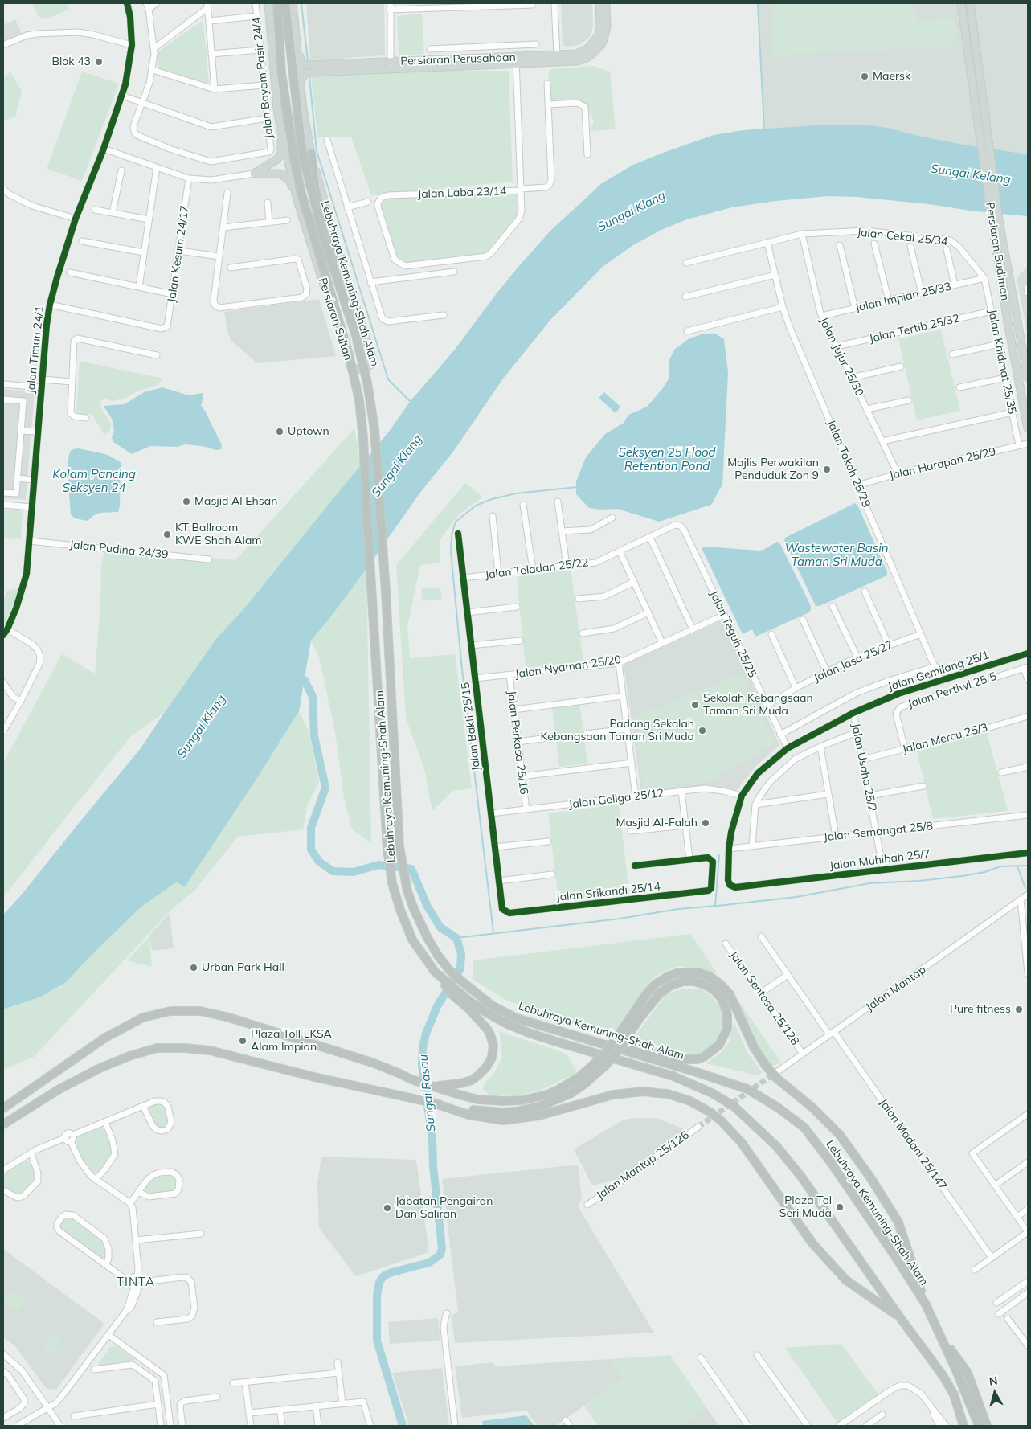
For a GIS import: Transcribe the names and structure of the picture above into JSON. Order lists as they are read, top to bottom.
{
  "streets": {
    "highway": ["Lebuhraya Kemuning-Shah Alam"],
    "main road": ["Persiaran Perusahaan", "Persiaran Budiman", "Persiaran Sultan"],
    "street": [
      "Jalan Bayam Pasir 24/4",
      "Jalan Laba 23/14",
      "Jalan Cekal 25/34",
      "Jalan Kesum 24/17",
      "Jalan Impian 25/33",
      "Jalan Tertib 25/32",
      "Jalan Timun 24/1",
      "Jalan Jujur 25/30",
      "Jalan Khidmat 25/35",
      "Jalan Tokoh 25/28",
      "Jalan Harapan 25/29",
      "Jalan Pudina 24/39",
      "Jalan Teladan 25/22",
      "Jalan Teguh 25/25",
      "Jalan Jasa 25/27",
      "Jalan Nyaman 25/20",
      "Jalan Gemilang 25/1",
      "Jalan Pertiwi 25/5",
      "Jalan Bakti 25/15",
      "Jalan Mercu 25/3",
      "Jalan Perkasa 25/16",
      "Jalan Usaha 25/2",
      "Jalan Geliga 25/12",
      "Jalan Semangat 25/8",
      "Jalan Muhibah 25/7",
      "Jalan Srikandi 25/14",
      "Jalan Mantap",
      "Jalan Sentosa 25/128",
      "Jalan Madani 25/147",
      "Jalan Mantap 25/126"
    ]
  },
  "crossings": [
    ["Persiaran Perusahaan", "Persiaran Sultan"],
    ["Jalan Cekal 25/34", "Jalan Impian 25/33"],
    ["Jalan Cekal 25/34", "Jalan Jujur 25/30"],
    ["Jalan Cekal 25/34", "Jalan Khidmat 25/35"],
    ["Jalan Cekal 25/34", "Jalan Tokoh 25/28"],
    ["Jalan Kesum 24/17", "Jalan Timun 24/1"],
    ["Jalan Impian 25/33", "Jalan Jujur 25/30"],
    ["Jalan Impian 25/33", "Jalan Khidmat 25/35"],
    ["Jalan Tertib 25/32", "Jalan Jujur 25/30"],
    ["Jalan Tertib 25/32", "Jalan Khidmat 25/35"],
    ["Jalan Timun 24/1", "Jalan Pudina 24/39"],
    ["Jalan Jujur 25/30", "Jalan Harapan 25/29"],
    ["Jalan Khidmat 25/35", "Jalan Harapan 25/29"],
    ["Jalan Tokoh 25/28", "Jalan Harapan 25/29"],
    ["Jalan Tokoh 25/28", "Jalan Jasa 25/27"],
    ["Jalan Tokoh 25/28", "Jalan Gemilang 25/1"],
    ["Jalan Teladan 25/22", "Jalan Teguh 25/25"],
    ["Jalan Teladan 25/22", "Jalan Bakti 25/15"],
    ["Jalan Teguh 25/25", "Jalan Jasa 25/27"],
    ["Jalan Teguh 25/25", "Jalan Nyaman 25/20"],
    ["Jalan Teguh 25/25", "Jalan Gemilang 25/1"],
    ["Jalan Nyaman 25/20", "Jalan Bakti 25/15"],
    ["Jalan Nyaman 25/20", "Jalan Perkasa 25/16"],
    ["Jalan Gemilang 25/1", "Jalan Usaha 25/2"],
    ["Jalan Gemilang 25/1", "Jalan Geliga 25/12"],
    ["Jalan Gemilang 25/1", "Jalan Semangat 25/8"],
    ["Jalan Gemilang 25/1", "Jalan Muhibah 25/7"],
    ["Jalan Pertiwi 25/5", "Jalan Mercu 25/3"],
    ["Jalan Bakti 25/15", "Jalan Geliga 25/12"],
    ["Jalan Bakti 25/15", "Jalan Srikandi 25/14"],
    ["Jalan Mercu 25/3", "Jalan Usaha 25/2"],
    ["Jalan Perkasa 25/16", "Jalan Geliga 25/12"],
    ["Jalan Usaha 25/2", "Jalan Semangat 25/8"],
    ["Jalan Usaha 25/2", "Jalan Muhibah 25/7"],
    ["Jalan Mantap", "Jalan Sentosa 25/128"],
    ["Jalan Mantap", "Jalan Madani 25/147"]
  ],
  "districts": ["TINTA"],
  "water": [
    "Sungai Kelang",
    "Sungai Klang",
    "Seksyen 25 Flood Retention Pond",
    "Kolam Pancing Seksyen 24",
    "Wastewater Basin Taman Sri Muda",
    "Sungai Rasau"
  ],
  "places": [
    "Blok 43",
    "Maersk",
    "Uptown",
    "Majlis Perwakilan Penduduk Zon 9",
    "Masjid Al Ehsan",
    "KT Ballroom KWE Shah Alam",
    "Sekolah Kebangsaan Taman Sri Muda",
    "Padang Sekolah Kebangsaan Taman Sri Muda",
    "Masjid Al-Falah",
    "Urban Park Hall",
    "Pure fitness",
    "Plaza Toll LKSA Alam Impian",
    "Plaza Tol Seri Muda",
    "Jabatan Pengairan Dan Saliran"
  ],
  "north": "top"
}
